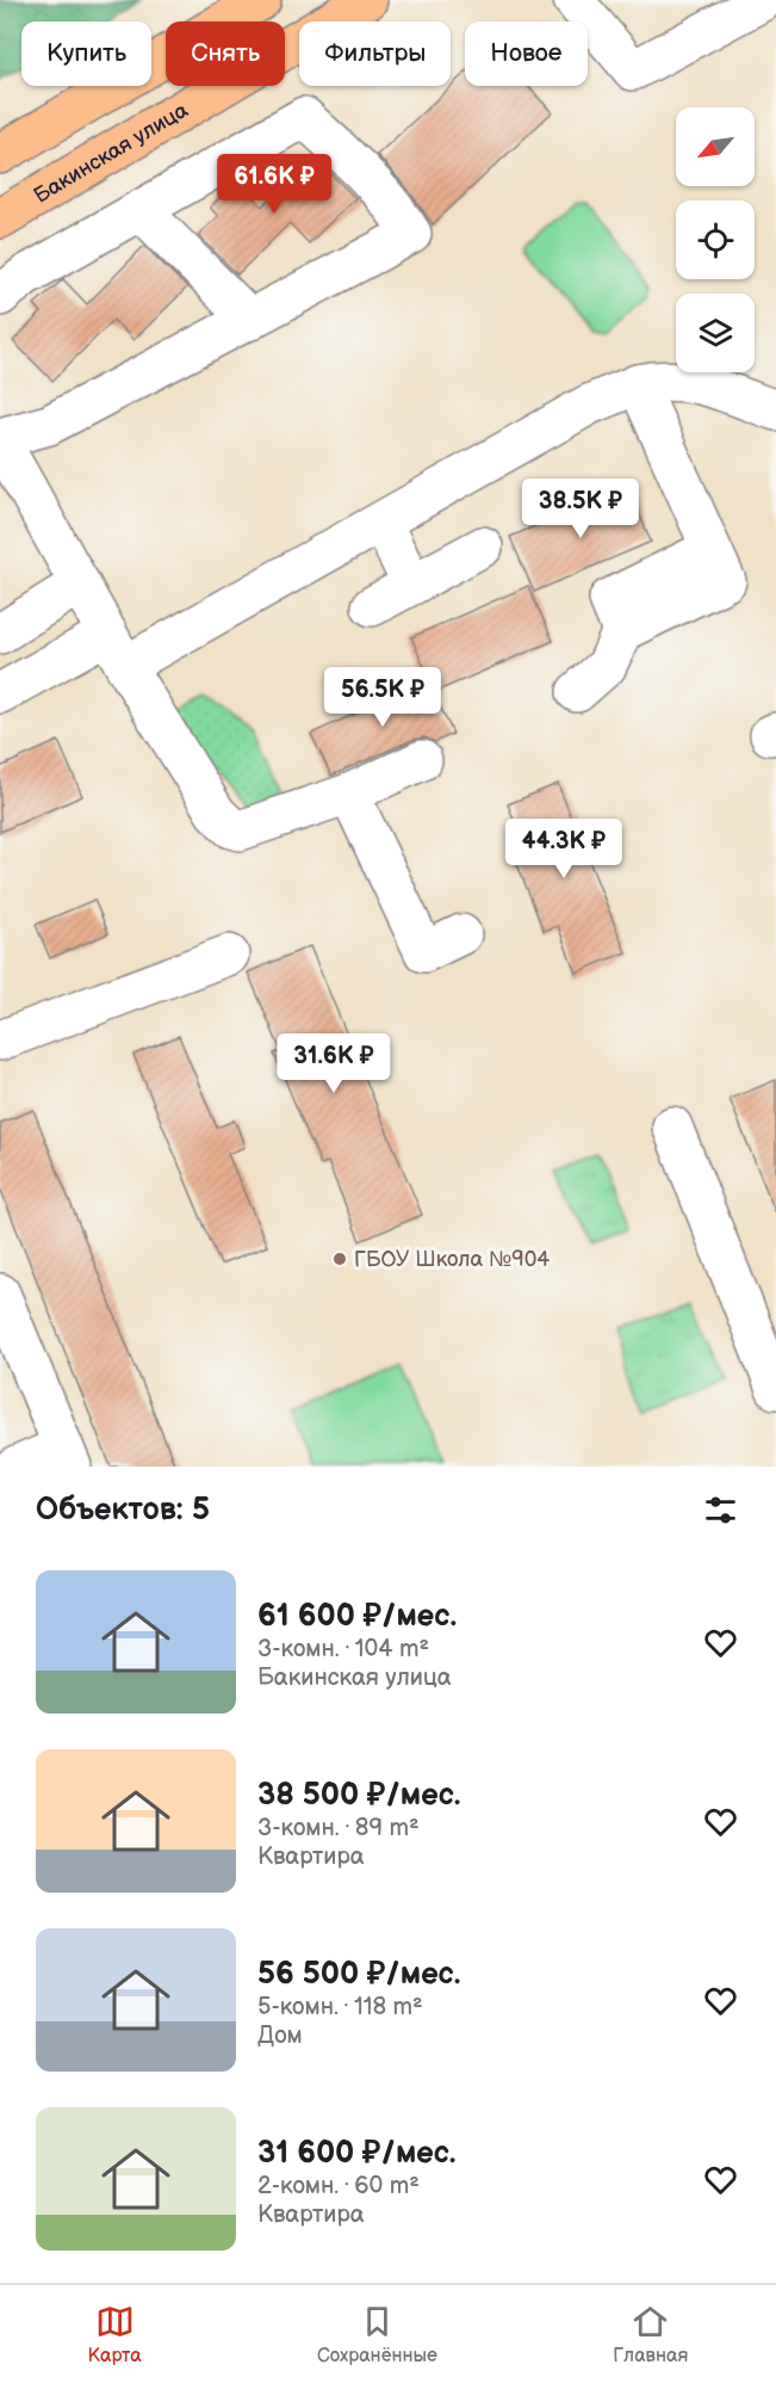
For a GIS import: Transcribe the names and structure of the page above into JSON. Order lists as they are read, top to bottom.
{
  "streets": {
    "main road": ["Бакинская улица"]
  },
  "places": ["ГБОУ Школа №904"],
  "north": "bottom left",
  "page": {
    "chip": [
      "Купить",
      "Снять",
      "Фильтры",
      "Новое"
    ],
    "price": [
      "61.6K ₽",
      "38.5K ₽",
      "56.5K ₽",
      "44.3K ₽",
      "31.6K ₽"
    ],
    "heading": "Объектов: 5",
    "list": [
      {
        "name": "61 600 ₽/мес.",
        "note": "3-комн. · 104 m² · Бакинская улица"
      },
      {
        "name": "38 500 ₽/мес.",
        "note": "3-комн. · 89 m² · Квартира"
      },
      {
        "name": "56 500 ₽/мес.",
        "note": "5-комн. · 118 m² · Дом"
      },
      {
        "name": "31 600 ₽/мес.",
        "note": "2-комн. · 60 m² · Квартира"
      }
    ],
    "tabs": ["Карта", "Сохранённые", "Главная"]
  }
}
